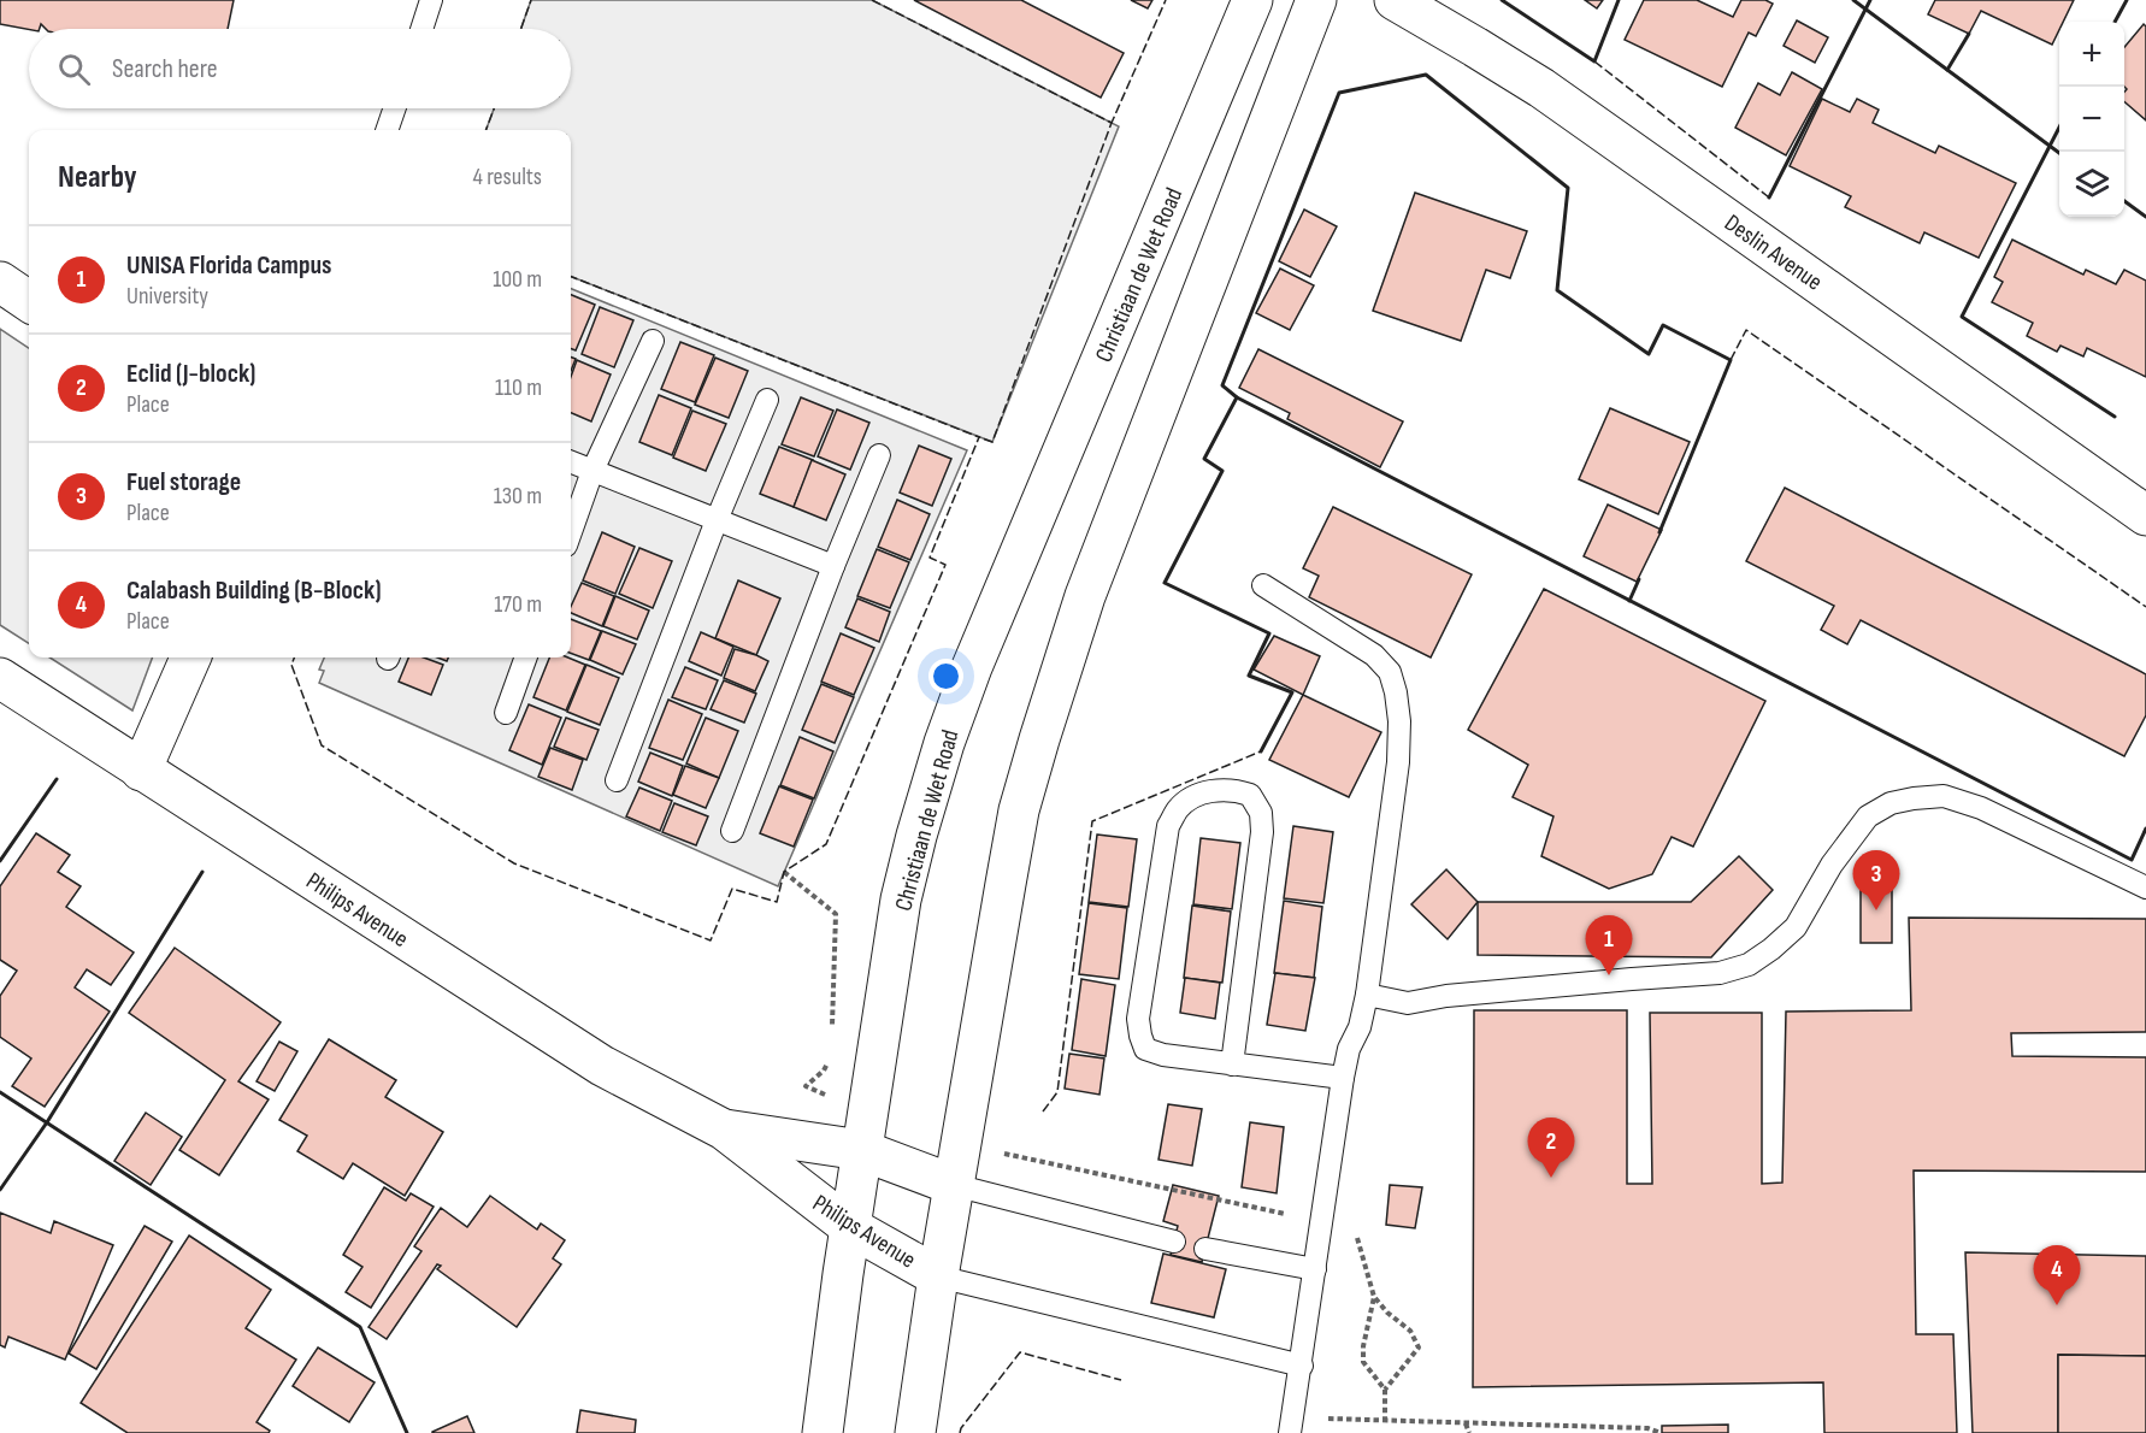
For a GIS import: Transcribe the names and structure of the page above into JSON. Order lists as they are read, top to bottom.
{
  "streets": {
    "main road": ["Deslin Avenue", "Christiaan de Wet Road", "Philips Avenue"]
  },
  "crossings": [
    ["Christiaan de Wet Road", "Philips Avenue"]
  ],
  "page": {
    "map_buttons": ["+", "−"],
    "search": "Search here",
    "heading": ["Nearby", "4 results"],
    "list": [
      {
        "mark": "1",
        "name": "UNISA Florida Campus",
        "note": "University",
        "value": "100 m"
      },
      {
        "mark": "2",
        "name": "Eclid (J-block)",
        "note": "Place",
        "value": "110 m"
      },
      {
        "mark": "3",
        "name": "Fuel storage",
        "note": "Place",
        "value": "130 m"
      },
      {
        "mark": "4",
        "name": "Calabash Building (B-Block)",
        "note": "Place",
        "value": "170 m"
      }
    ],
    "pins": [
      "3",
      "1",
      "2",
      "4"
    ]
  }
}
